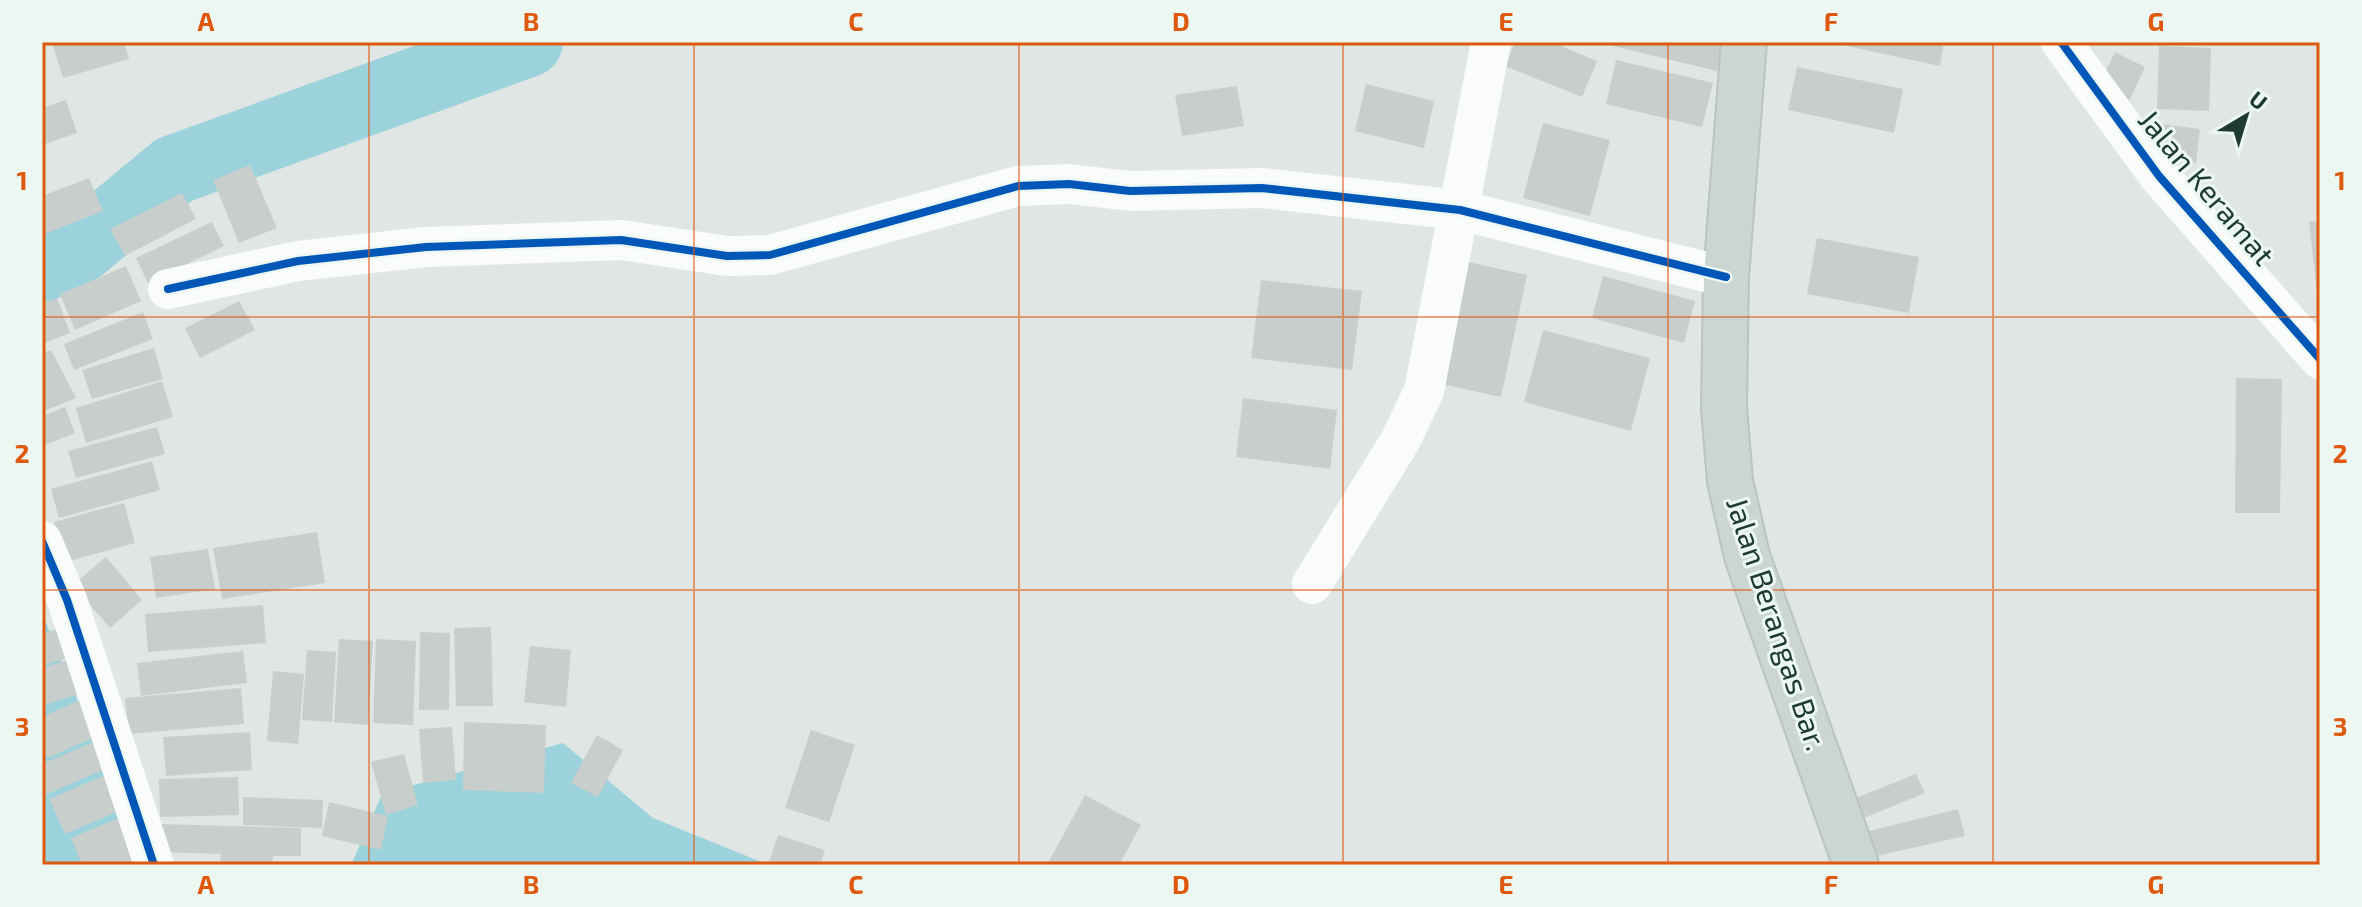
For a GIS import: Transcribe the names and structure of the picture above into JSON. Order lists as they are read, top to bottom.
{
  "streets": {
    "main road": ["Jalan Berangas Bar."],
    "street": ["Jalan Keramat"]
  },
  "north": "top right",
  "grid": {
    "columns": [
      "A",
      "B",
      "C",
      "D",
      "E",
      "F",
      "G"
    ],
    "rows": ["1", "2", "3"]
  }
}
